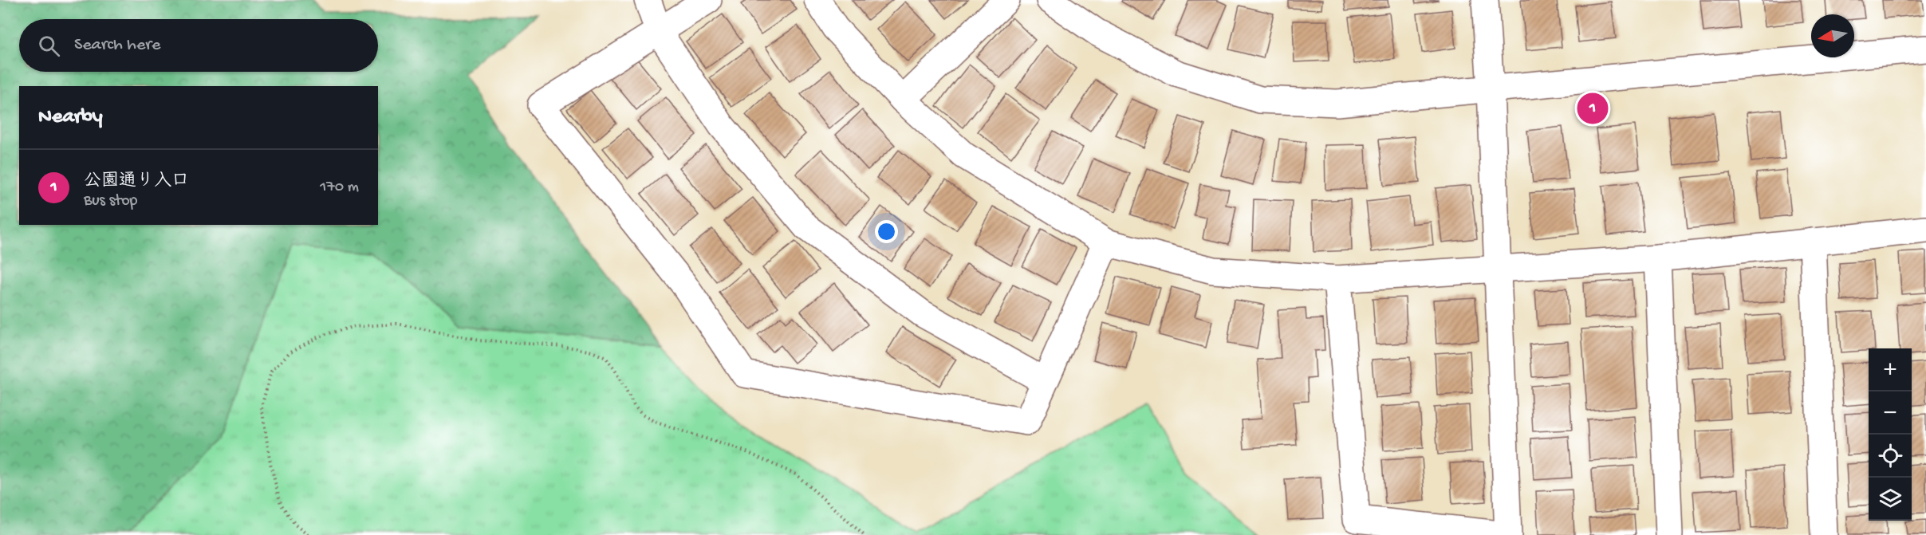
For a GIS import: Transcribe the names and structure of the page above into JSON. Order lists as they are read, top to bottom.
{
  "north": "left",
  "page": {
    "search": "Search here",
    "heading": "Nearby",
    "pins": "1",
    "list": [
      {
        "mark": "1",
        "name": "公園通り入口",
        "note": "Bus stop",
        "value": "170 m"
      }
    ],
    "map_buttons": ["+", "−"]
  }
}
